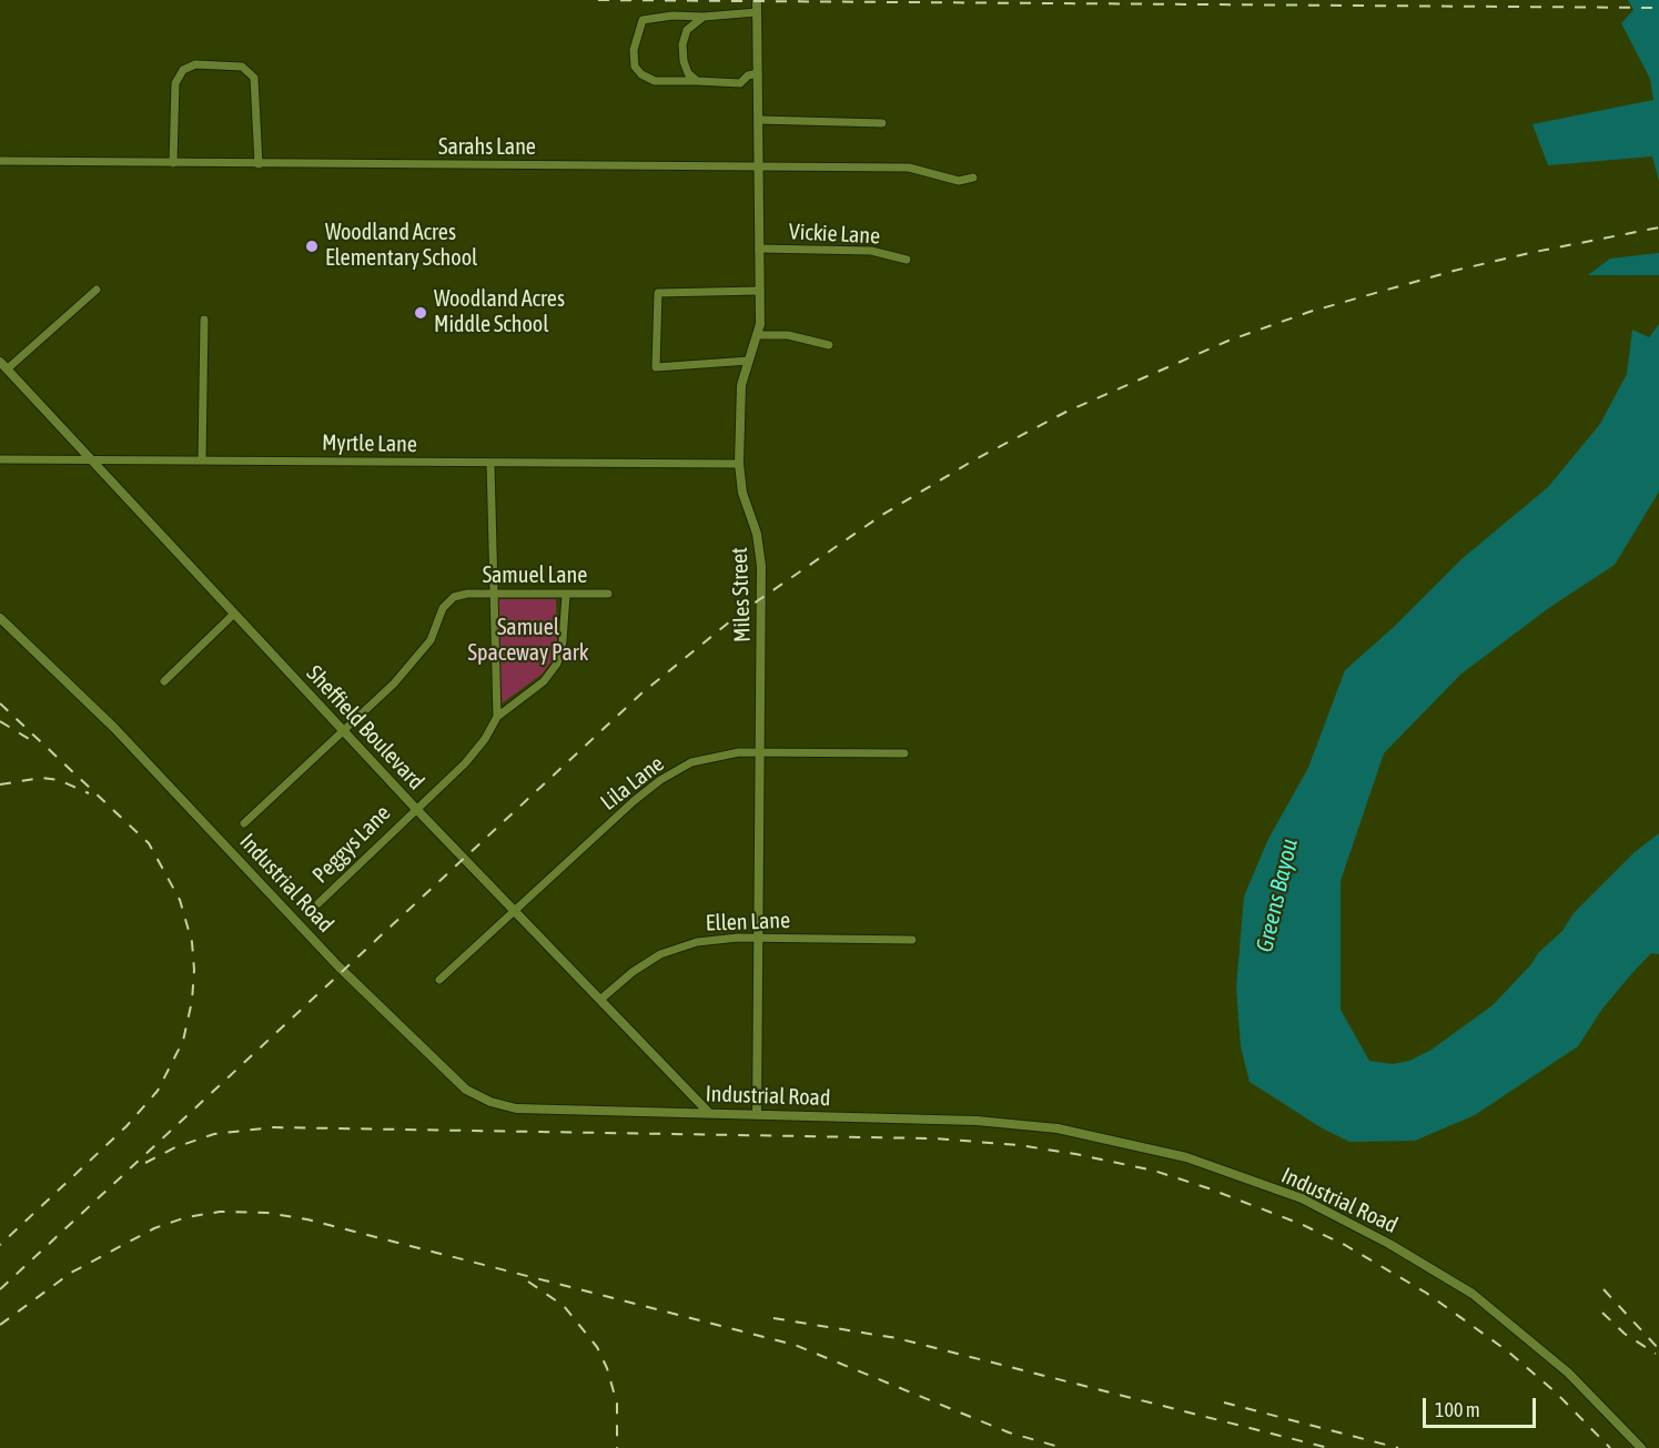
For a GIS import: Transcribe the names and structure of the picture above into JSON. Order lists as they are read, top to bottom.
{
  "streets": {
    "street": [
      "Sarahs Lane",
      "Vickie Lane",
      "Myrtle Lane",
      "Samuel Lane",
      "Miles Street",
      "Sheffield Boulevard",
      "Lila Lane",
      "Peggys Lane",
      "Industrial Road",
      "Ellen Lane"
    ]
  },
  "crossings": [
    ["Sarahs Lane", "Miles Street"],
    ["Vickie Lane", "Miles Street"],
    ["Myrtle Lane", "Miles Street"],
    ["Myrtle Lane", "Sheffield Boulevard"],
    ["Samuel Lane", "Sheffield Boulevard"],
    ["Samuel Lane", "Peggys Lane"],
    ["Miles Street", "Lila Lane"],
    ["Miles Street", "Industrial Road"],
    ["Miles Street", "Ellen Lane"],
    ["Sheffield Boulevard", "Lila Lane"],
    ["Sheffield Boulevard", "Peggys Lane"],
    ["Sheffield Boulevard", "Industrial Road"],
    ["Sheffield Boulevard", "Ellen Lane"]
  ],
  "water": ["Greens Bayou"],
  "parks": ["Samuel Spaceway Park"],
  "places": ["Woodland Acres Elementary School", "Woodland Acres Middle School"],
  "scale_bar": "100 m"
}
